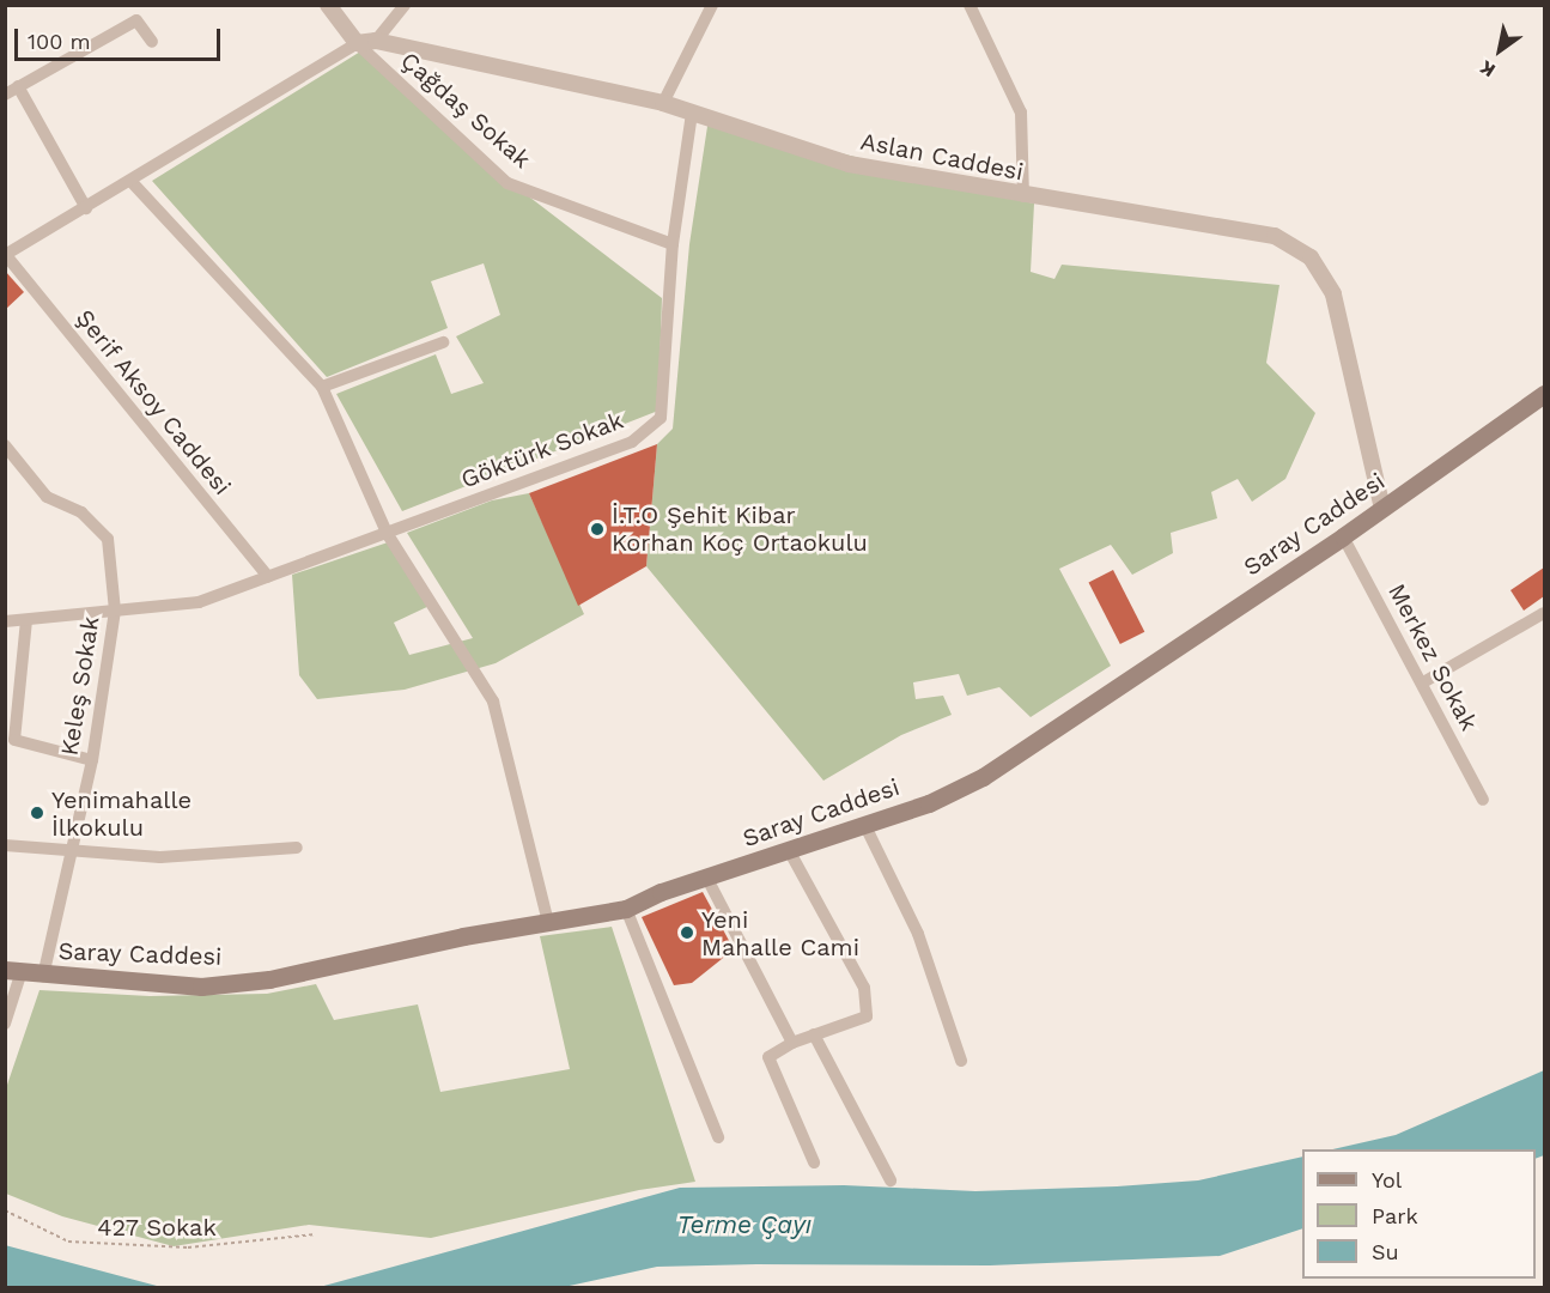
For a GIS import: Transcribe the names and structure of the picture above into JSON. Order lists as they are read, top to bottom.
{
  "streets": {
    "main road": ["Saray Caddesi"],
    "street": [
      "Çağdaş Sokak",
      "Aslan Caddesi",
      "Şerif Aksoy Caddesi",
      "Göktürk Sokak",
      "Merkez Sokak",
      "Keleş Sokak"
    ],
    "path": ["427 Sokak"]
  },
  "crossings": [
    ["Çağdaş Sokak", "Aslan Caddesi"],
    ["Çağdaş Sokak", "Göktürk Sokak"],
    ["Aslan Caddesi", "Göktürk Sokak"],
    ["Aslan Caddesi", "Saray Caddesi"],
    ["Şerif Aksoy Caddesi", "Göktürk Sokak"],
    ["Göktürk Sokak", "Keleş Sokak"],
    ["Saray Caddesi", "Merkez Sokak"],
    ["Saray Caddesi", "Keleş Sokak"]
  ],
  "water": ["Terme Çayı"],
  "places": ["İ.T.O Şehit Kibar Korhan Koç Ortaokulu", "Yenimahalle İlkokulu", "Yeni Mahalle Cami"],
  "legend": ["Yol", "Park", "Su"],
  "scale_bar": "100 m",
  "north": "bottom left"
}
